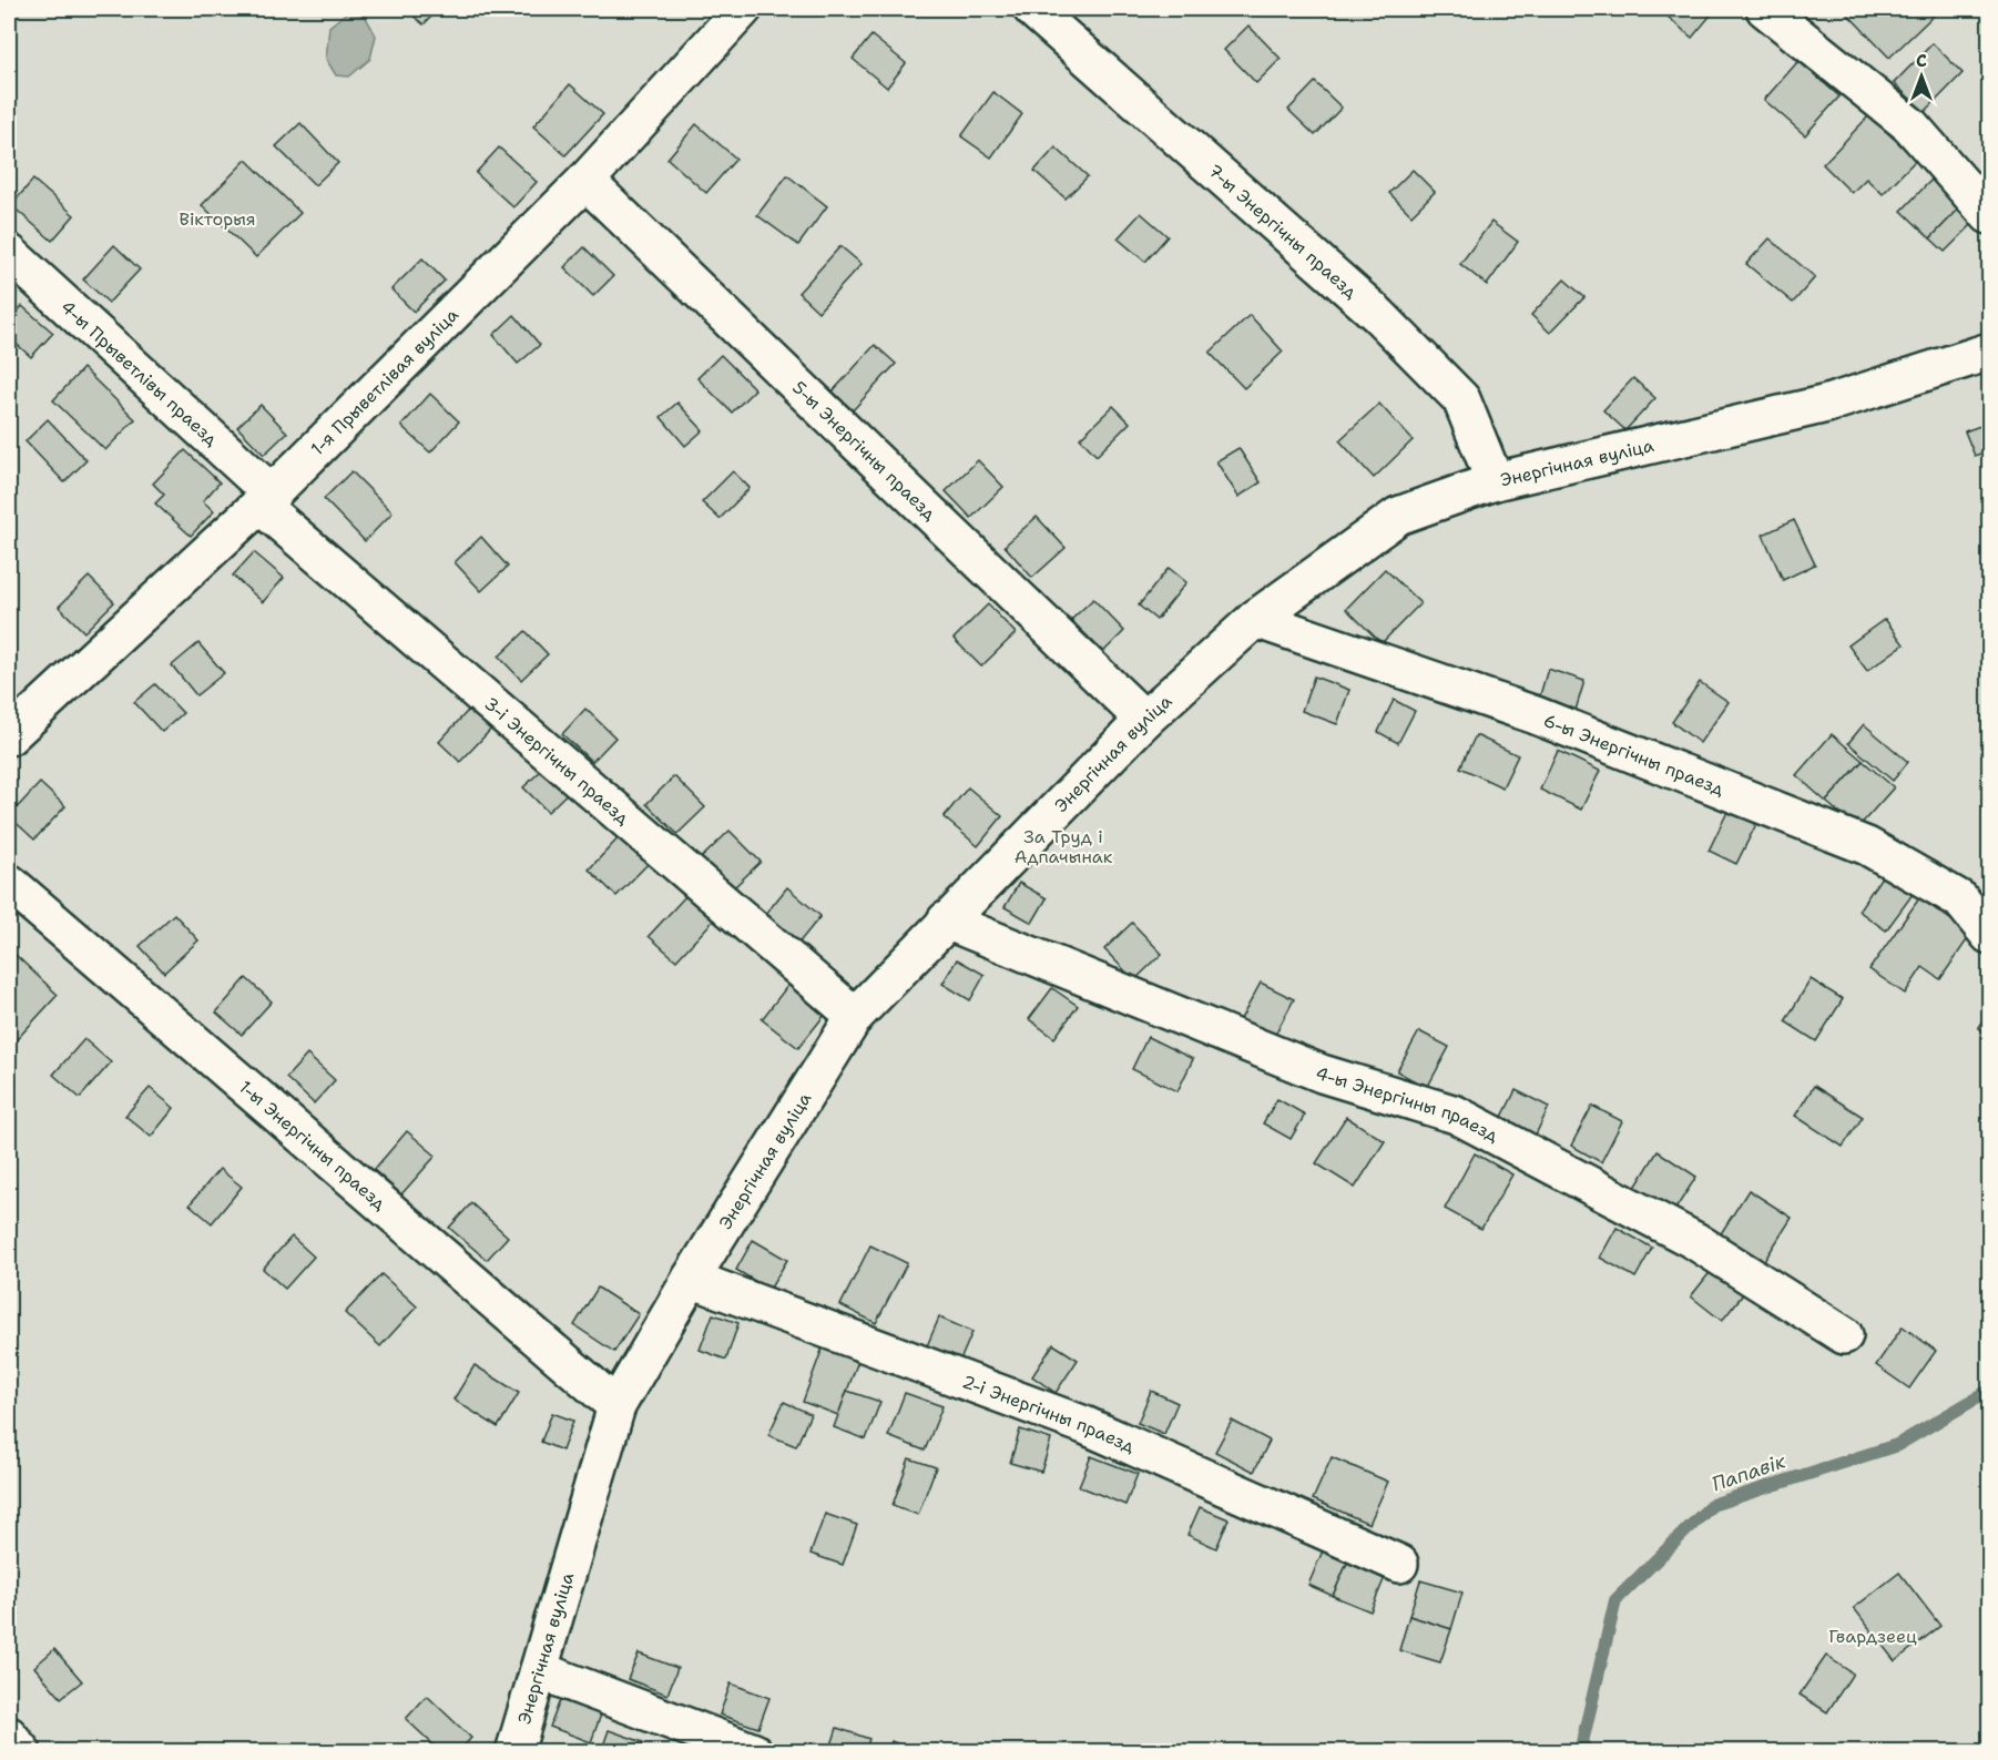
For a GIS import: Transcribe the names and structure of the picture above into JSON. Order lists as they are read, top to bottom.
{
  "streets": {
    "lane": [
      "7-ы Энергічны праезд",
      "4-ы Прыветлівы праезд",
      "1-я Прыветлівая вуліца",
      "5-ы Энергічны праезд",
      "Энергічная вуліца",
      "6-ы Энергічны праезд",
      "3-і Энергічны праезд",
      "4-ы Энергічны праезд",
      "1-ы Энергічны праезд",
      "2-і Энергічны праезд"
    ]
  },
  "crossings": [
    ["7-ы Энергічны праезд", "Энергічная вуліца"],
    ["4-ы Прыветлівы праезд", "1-я Прыветлівая вуліца"],
    ["4-ы Прыветлівы праезд", "3-і Энергічны праезд"],
    ["1-я Прыветлівая вуліца", "5-ы Энергічны праезд"],
    ["1-я Прыветлівая вуліца", "3-і Энергічны праезд"],
    ["5-ы Энергічны праезд", "Энергічная вуліца"],
    ["Энергічная вуліца", "6-ы Энергічны праезд"],
    ["Энергічная вуліца", "3-і Энергічны праезд"],
    ["Энергічная вуліца", "4-ы Энергічны праезд"],
    ["Энергічная вуліца", "1-ы Энергічны праезд"],
    ["Энергічная вуліца", "2-і Энергічны праезд"]
  ],
  "water": ["Папавік"],
  "parks": ["Вікторыя", "За Труд і Адпачынак", "Гвардзеец"],
  "north": "top"
}
